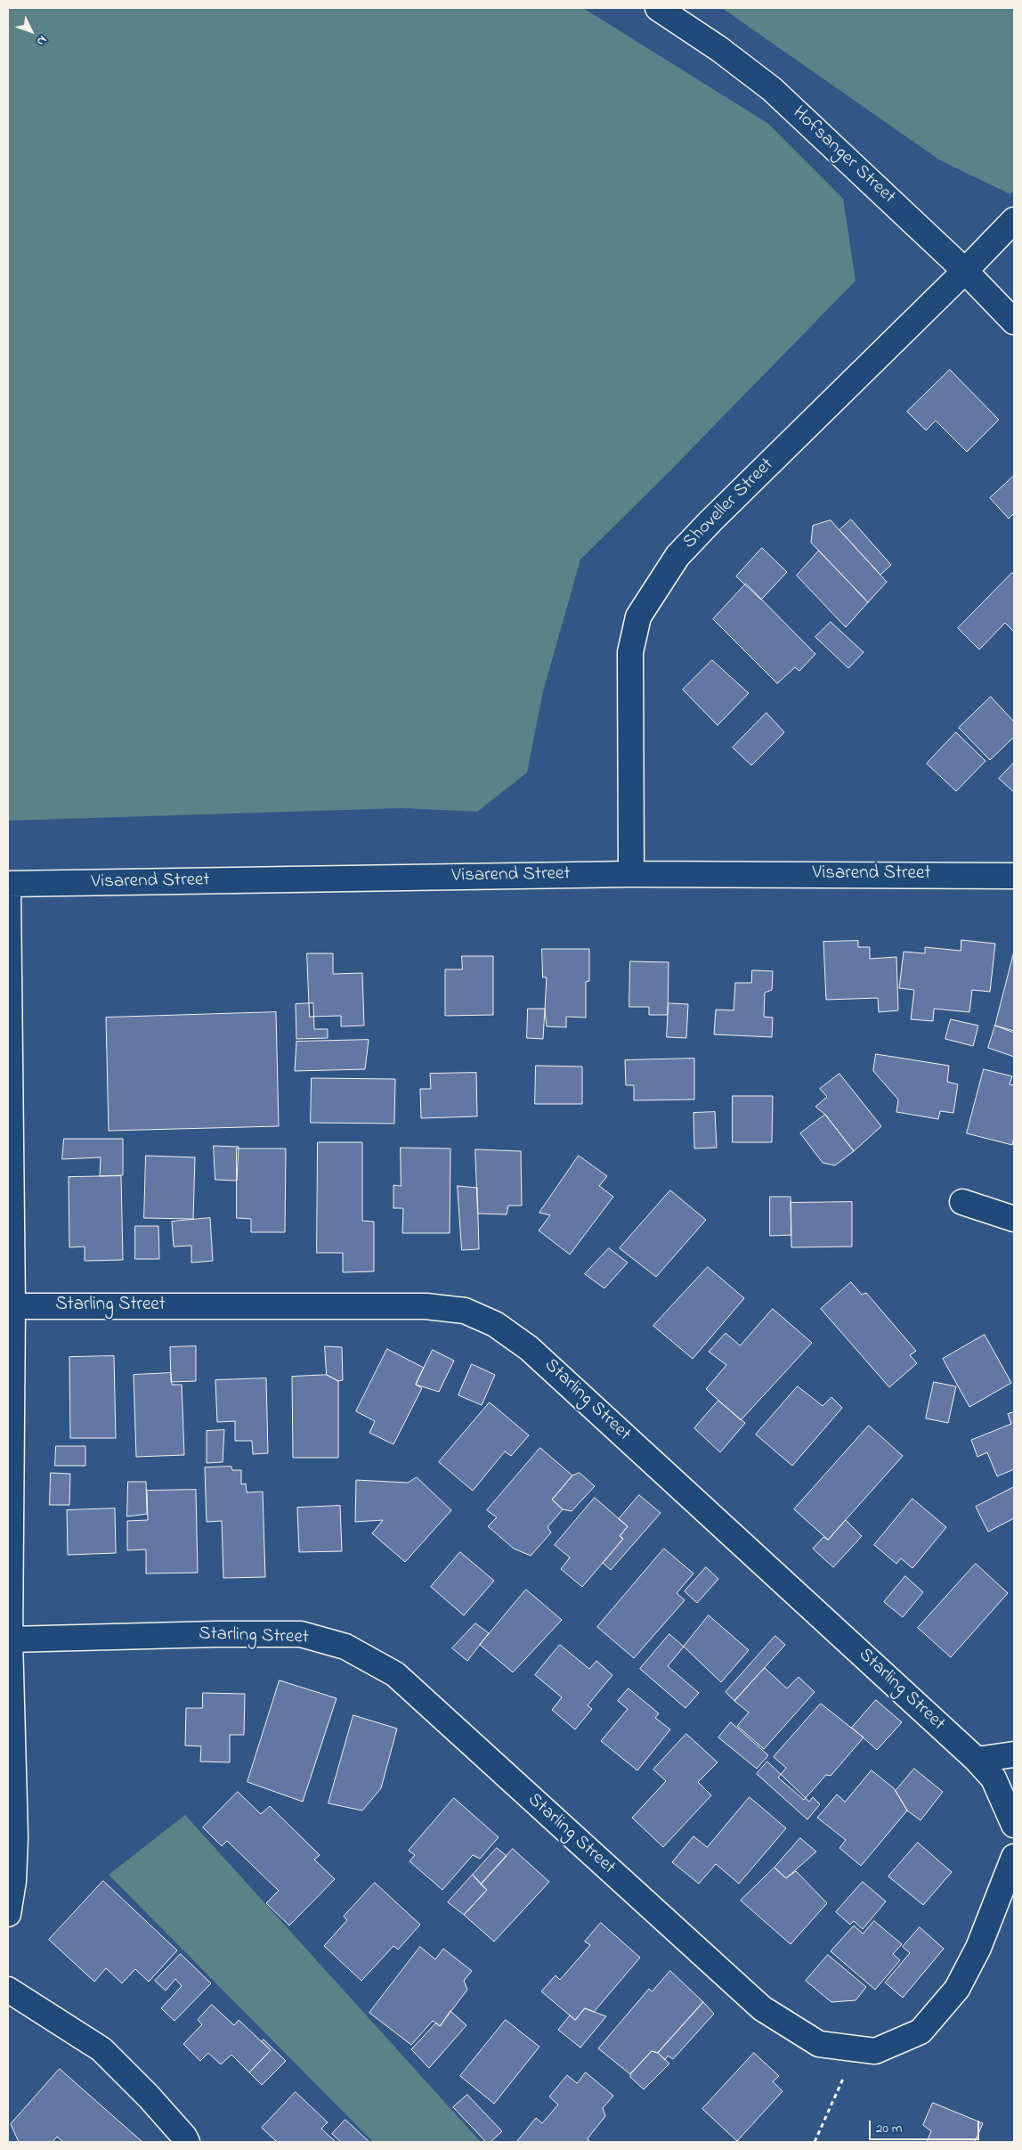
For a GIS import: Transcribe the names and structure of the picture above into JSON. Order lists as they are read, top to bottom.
{
  "streets": {
    "street": [
      "Hofsanger Street",
      "Shoveller Street",
      "Visarend Street",
      "Starling Street"
    ]
  },
  "crossings": [
    ["Hofsanger Street", "Shoveller Street"],
    ["Shoveller Street", "Visarend Street"]
  ],
  "scale_bar": "20 m",
  "north": "bottom right"
}
